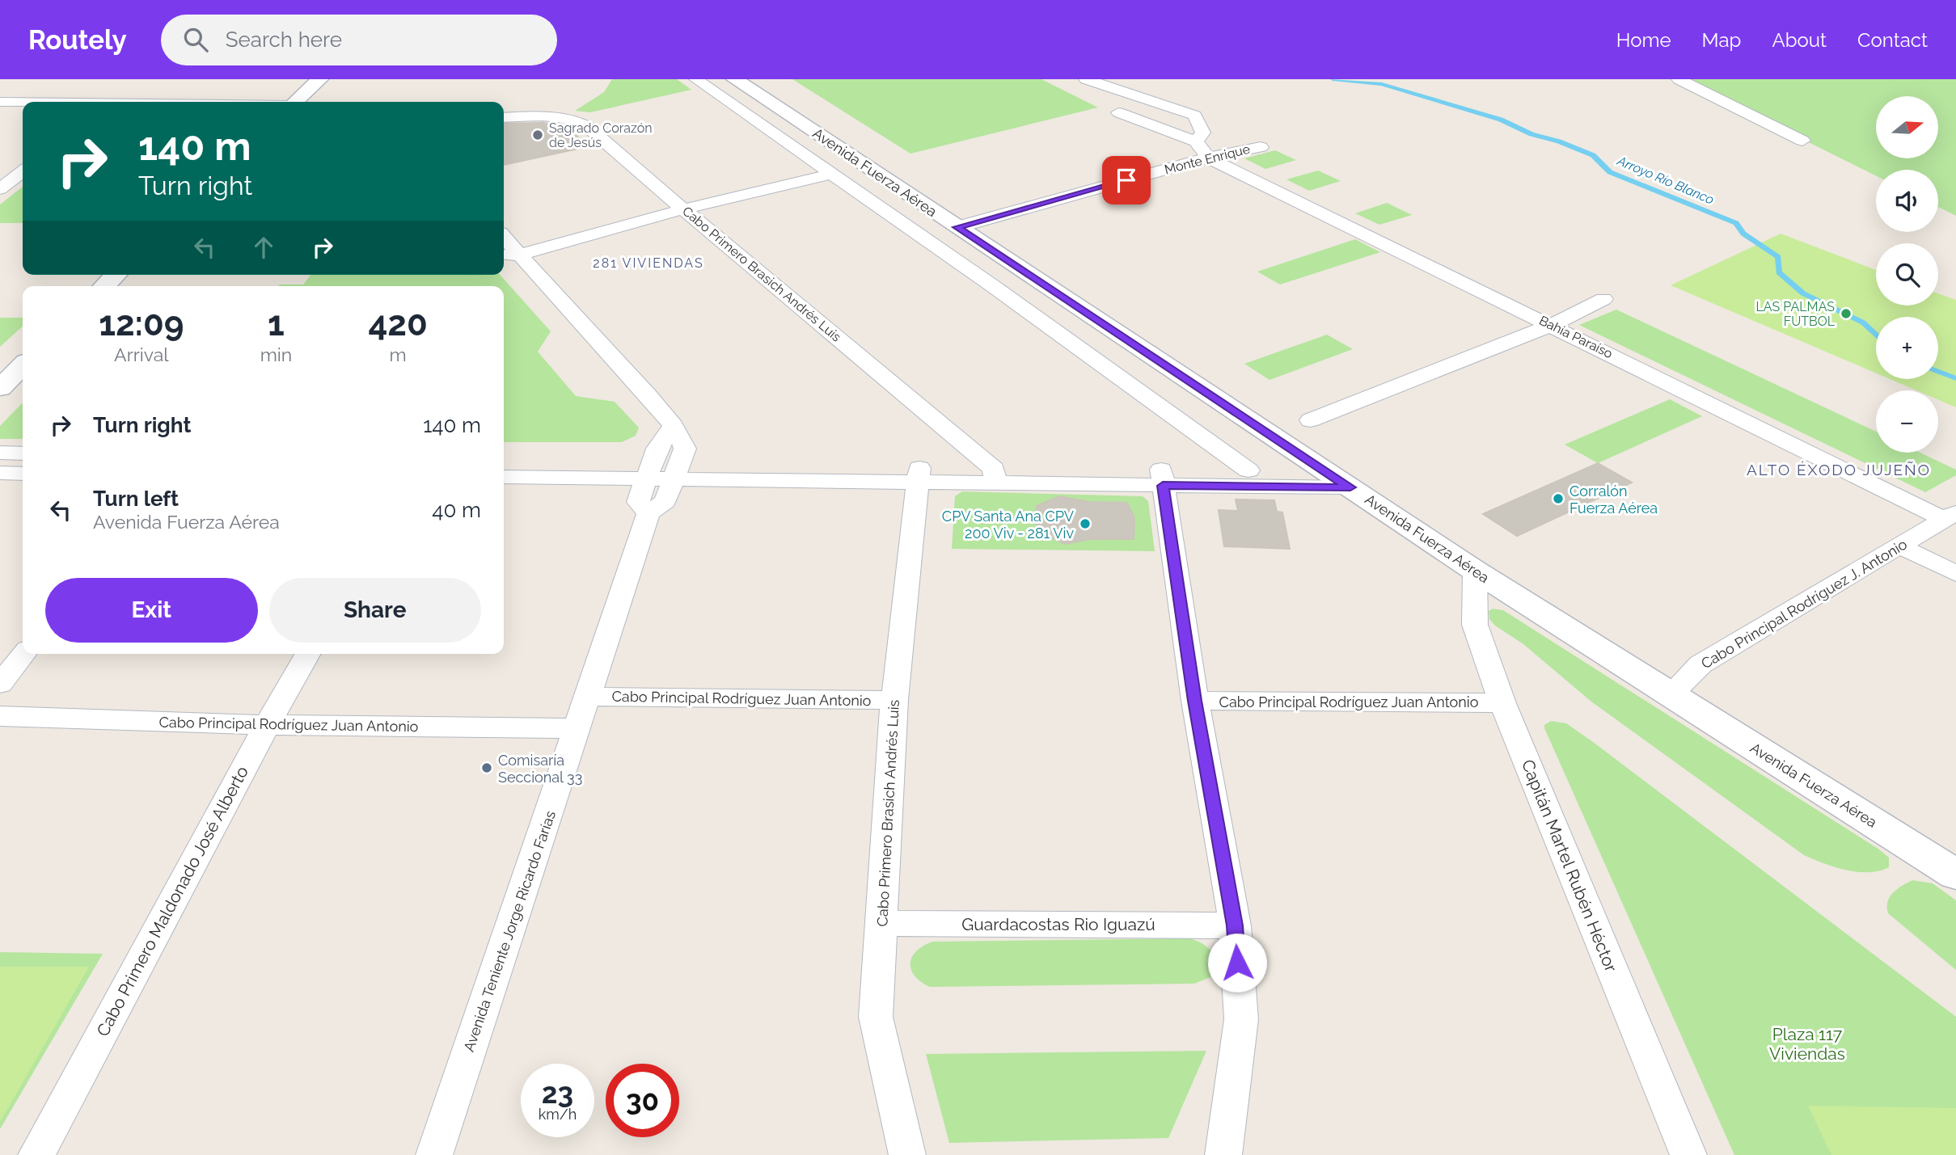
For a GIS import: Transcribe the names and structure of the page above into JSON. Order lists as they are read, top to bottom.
{
  "streets": {
    "main road": ["Avenida Fuerza Aérea"],
    "street": [
      "Monte Enrique",
      "Cabo Primero Brasich Andrés Luis",
      "Bahía Paraíso",
      "Cabo Principal Rodríguez J. Antonio",
      "Cabo Principal Rodríguez Juan Antonio",
      "Capitán Martel Rubén Héctor",
      "Cabo Primero Maldonado José Alberto",
      "Guardacostas Rio Iguazú",
      "Avenida Teniente Jorge Ricardo Farías"
    ]
  },
  "crossings": [
    ["Monte Enrique", "Avenida Fuerza Aérea"],
    ["Monte Enrique", "Bahía Paraíso"],
    ["Avenida Fuerza Aérea", "Cabo Principal Rodríguez J. Antonio"],
    ["Avenida Fuerza Aérea", "Capitán Martel Rubén Héctor"],
    ["Cabo Primero Brasich Andrés Luis", "Cabo Principal Rodríguez Juan Antonio"],
    ["Cabo Primero Brasich Andrés Luis", "Guardacostas Rio Iguazú"],
    ["Bahía Paraíso", "Cabo Principal Rodríguez J. Antonio"],
    ["Cabo Principal Rodríguez Juan Antonio", "Capitán Martel Rubén Héctor"],
    ["Cabo Principal Rodríguez Juan Antonio", "Cabo Primero Maldonado José Alberto"],
    ["Cabo Principal Rodríguez Juan Antonio", "Avenida Teniente Jorge Ricardo Farías"]
  ],
  "districts": ["281 VIVIENDAS", "ALTO ÉXODO JUJEÑO"],
  "water": ["Arroyo Río Blanco"],
  "parks": ["Plaza 117 Viviendas"],
  "places": [
    "Sagrado Corazón de Jesús",
    "LAS PALMAS FUTBOL",
    "Corralón Fuerza Aérea",
    "CPV Santa Ana CPV 200 Viv - 281 Viv",
    "Comisaría Seccional 33"
  ],
  "north": "right",
  "page": {
    "header": "Routely",
    "search": "Search here",
    "nav": [
      "Home",
      "Map",
      "About",
      "Contact"
    ],
    "map_buttons": ["+", "−"],
    "turn": ["140 m", "Turn right"],
    "eta": [
      "12:09",
      "Arrival",
      "1",
      "min",
      "420",
      "m"
    ],
    "list": [
      {
        "name": "Turn right",
        "value": "140 m"
      },
      {
        "name": "Turn left",
        "note": "Avenida Fuerza Aérea",
        "value": "40 m"
      }
    ],
    "buttons": ["Exit", "Share"],
    "speed": "23 km/h",
    "limit": "30"
  }
}
